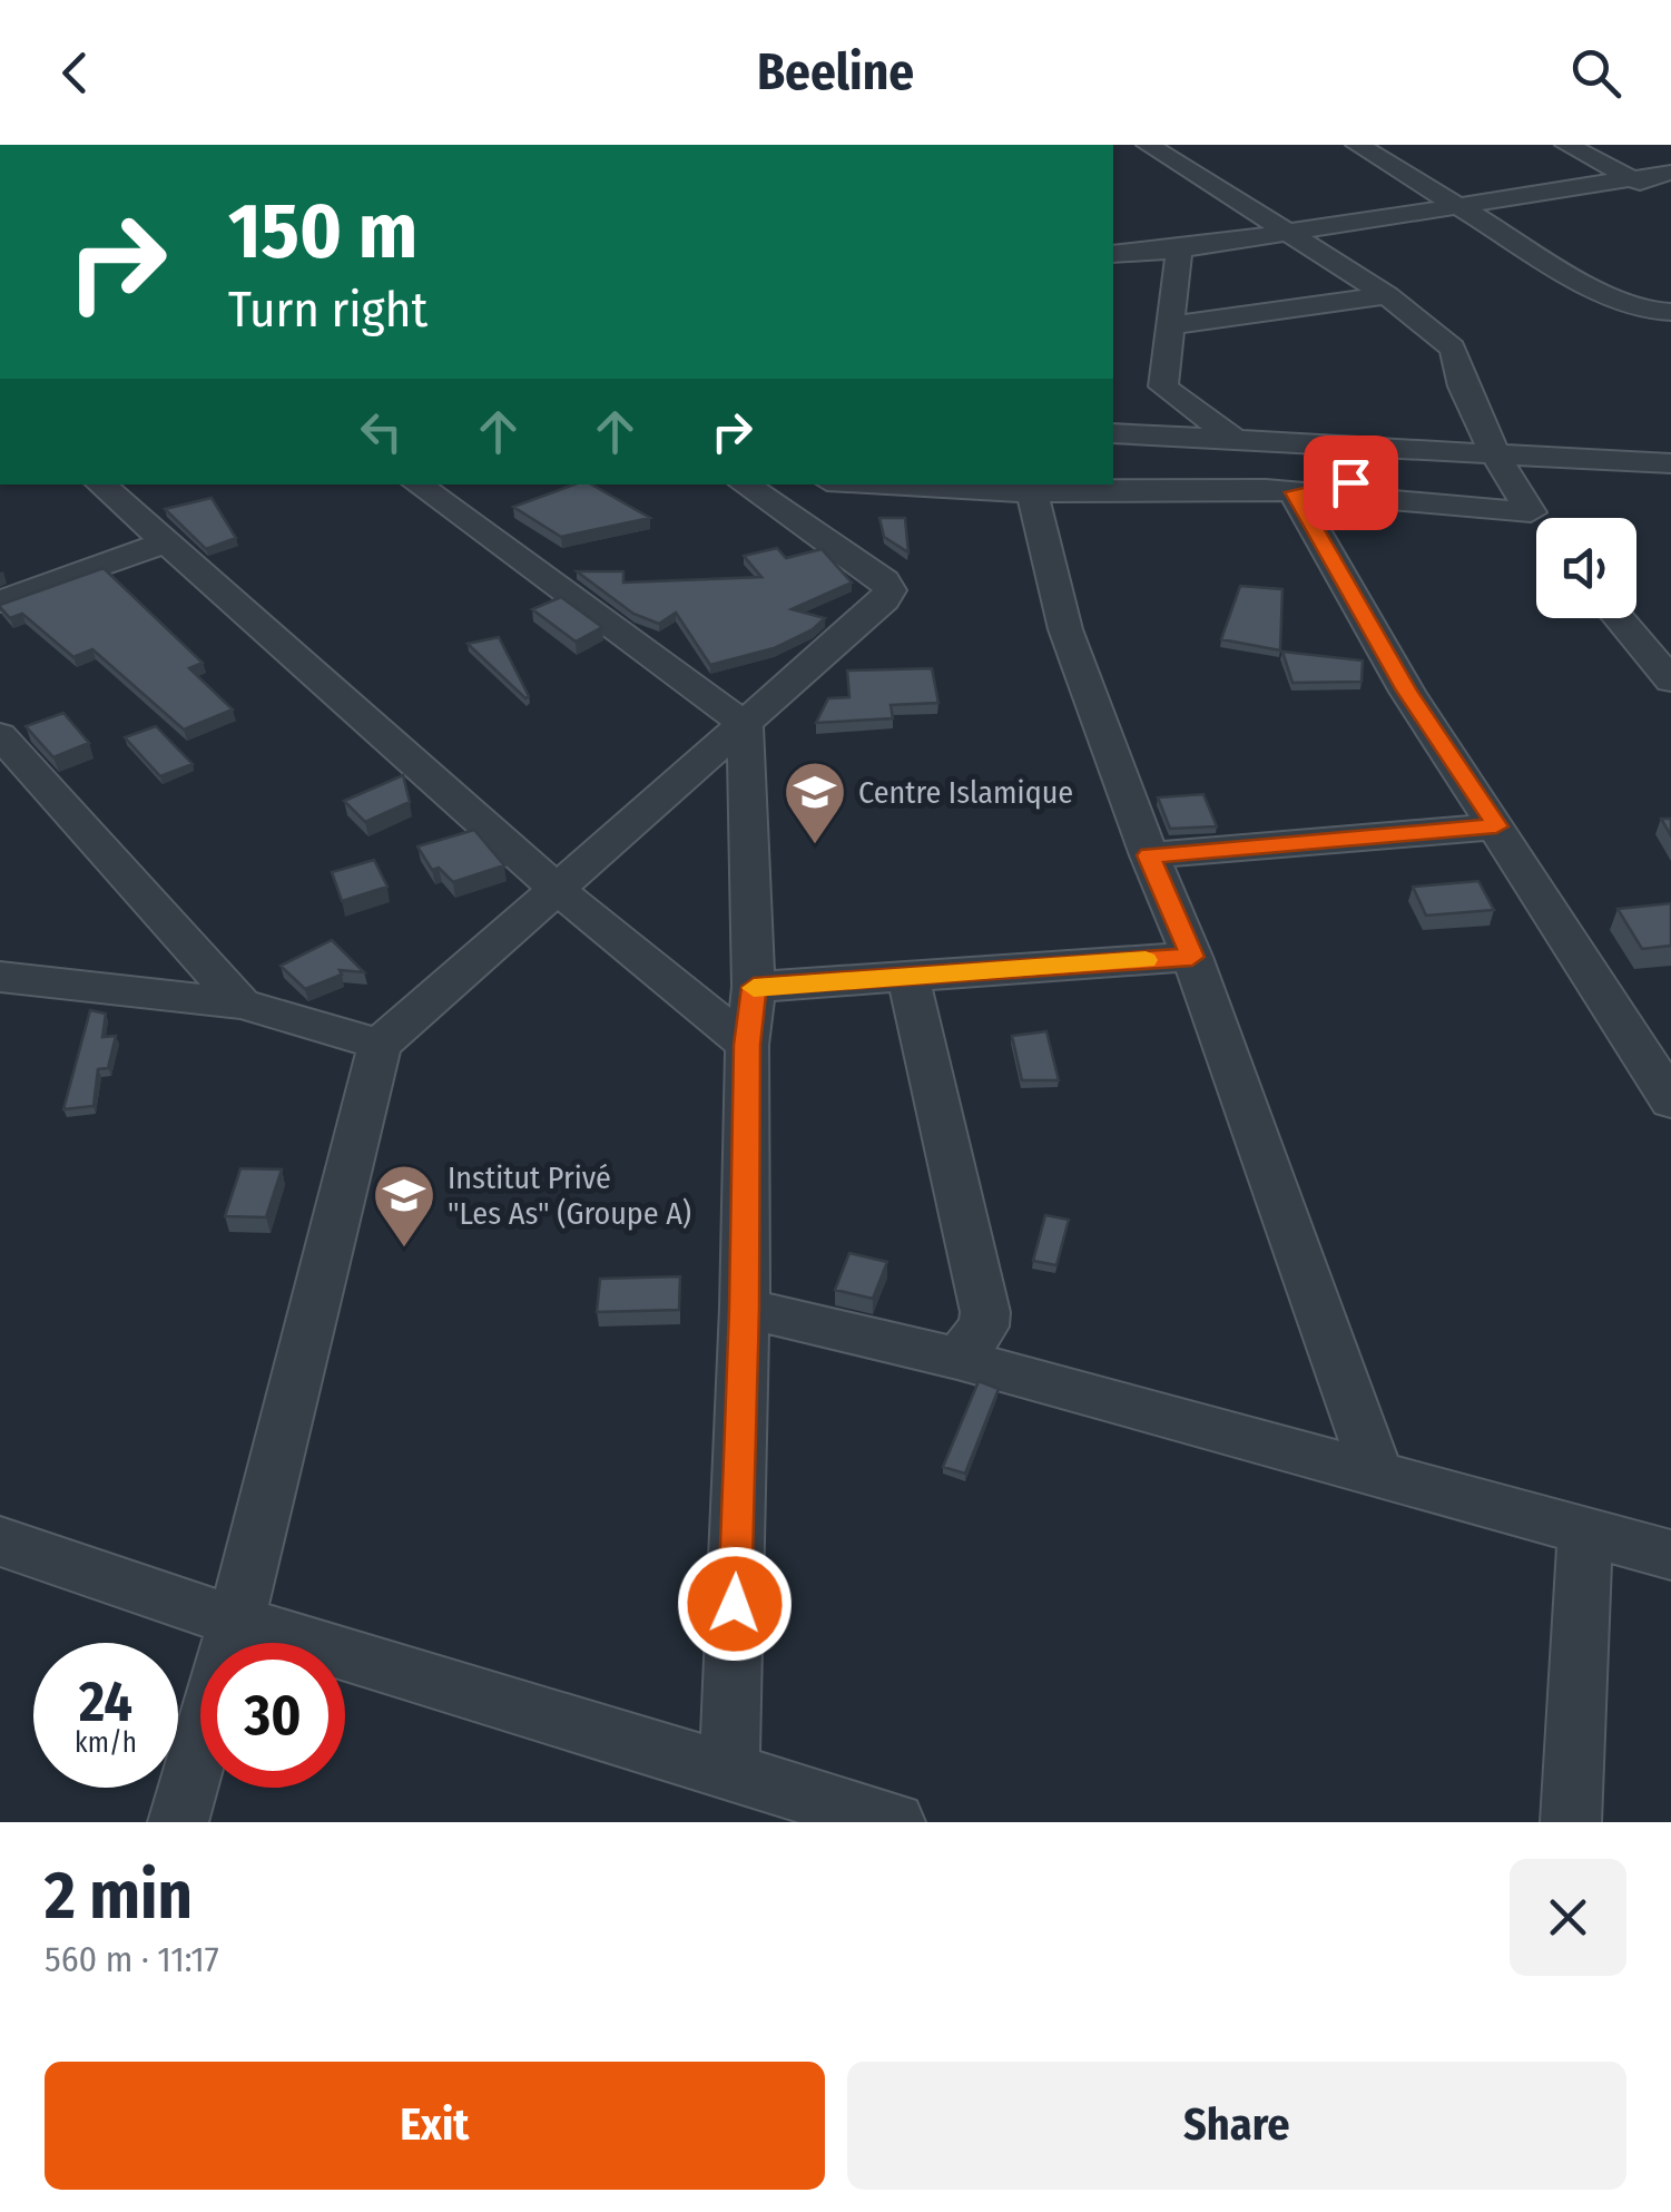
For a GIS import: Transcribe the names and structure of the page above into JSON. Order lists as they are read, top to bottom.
{
  "places": {
    "school or university": ["Centre Islamique", "Institut Privé \"Les As\" (Groupe A)"]
  },
  "page": {
    "header": "Beeline",
    "turn": ["150 m", "Turn right"],
    "speed": "24 km/h",
    "limit": "30",
    "heading": ["2 min", "560 m · 11:17"],
    "buttons": ["Exit", "Share"]
  }
}
